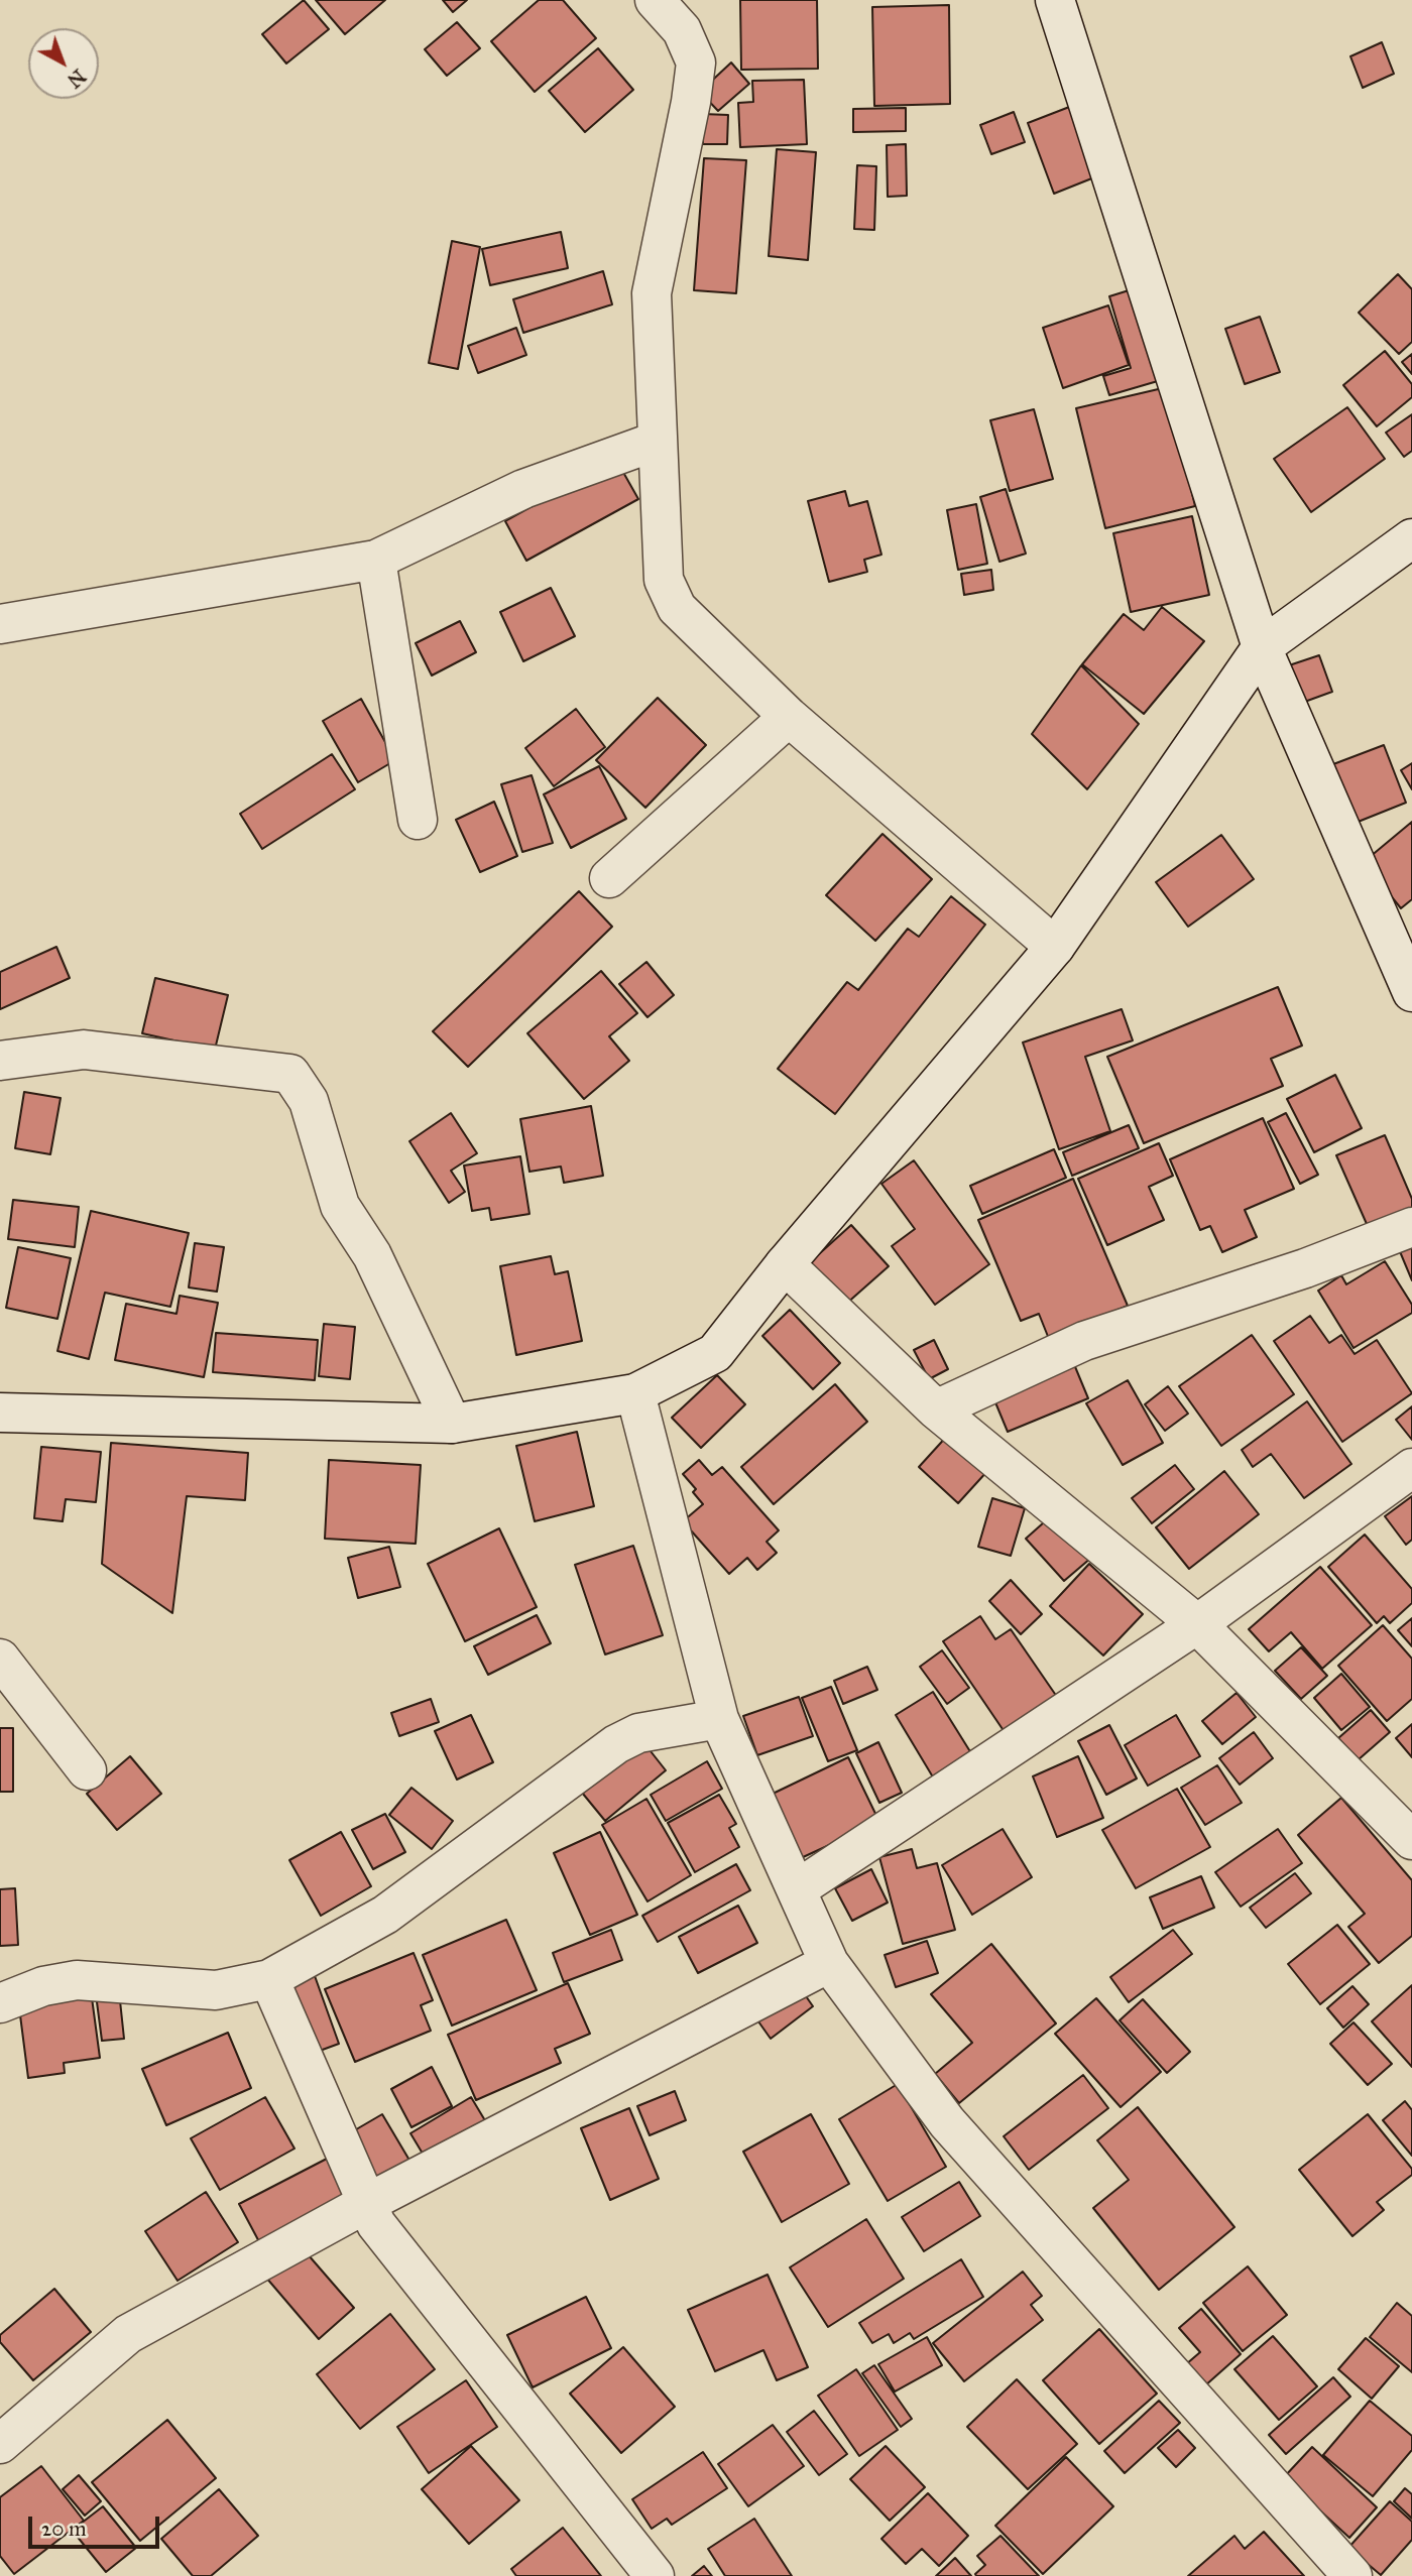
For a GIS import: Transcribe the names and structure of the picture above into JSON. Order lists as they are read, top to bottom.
{
  "scale_bar": "20 m",
  "north": "bottom right"
}
